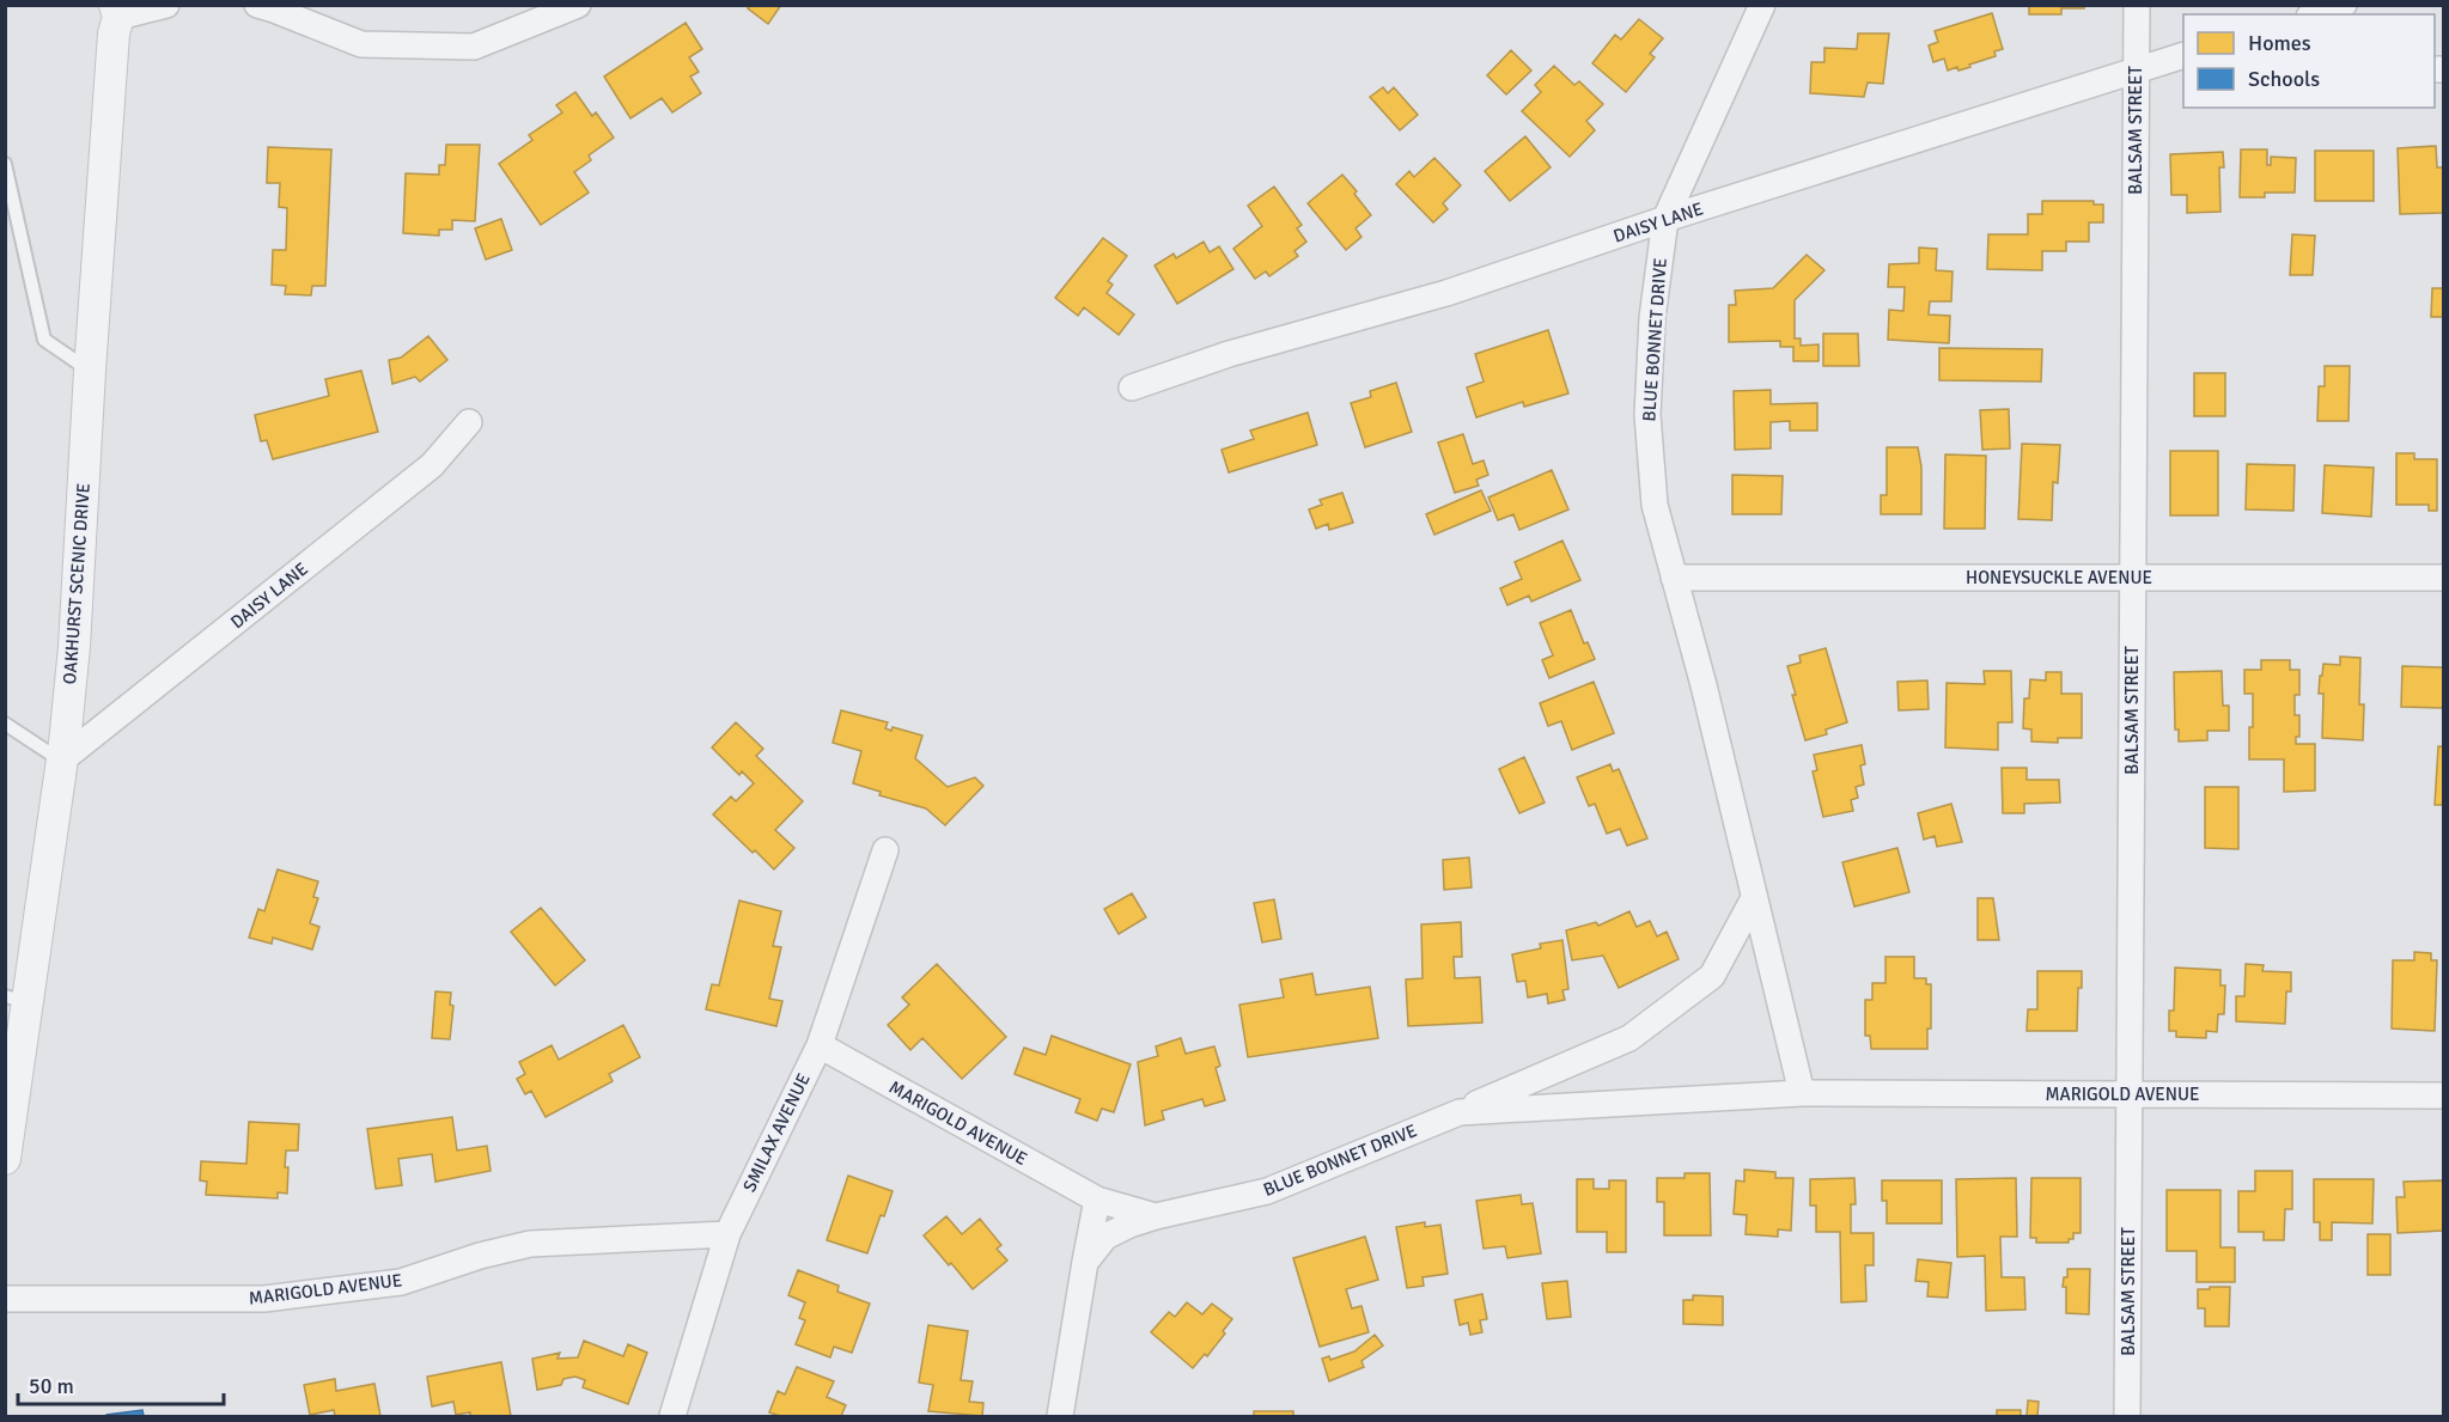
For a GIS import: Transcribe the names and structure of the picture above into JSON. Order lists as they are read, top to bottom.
{
  "streets": {
    "street": [
      "BALSAM STREET",
      "DAISY LANE",
      "BLUE BONNET DRIVE",
      "HONEYSUCKLE AVENUE",
      "OAKHURST SCENIC DRIVE",
      "MARIGOLD AVENUE",
      "SMILAX AVENUE"
    ]
  },
  "crossings": [
    ["BALSAM STREET", "DAISY LANE"],
    ["BALSAM STREET", "HONEYSUCKLE AVENUE"],
    ["BALSAM STREET", "MARIGOLD AVENUE"],
    ["DAISY LANE", "BLUE BONNET DRIVE"],
    ["DAISY LANE", "OAKHURST SCENIC DRIVE"],
    ["BLUE BONNET DRIVE", "HONEYSUCKLE AVENUE"],
    ["BLUE BONNET DRIVE", "MARIGOLD AVENUE"],
    ["MARIGOLD AVENUE", "SMILAX AVENUE"]
  ],
  "legend": ["Homes", "Schools"],
  "scale_bar": "50 m"
}
